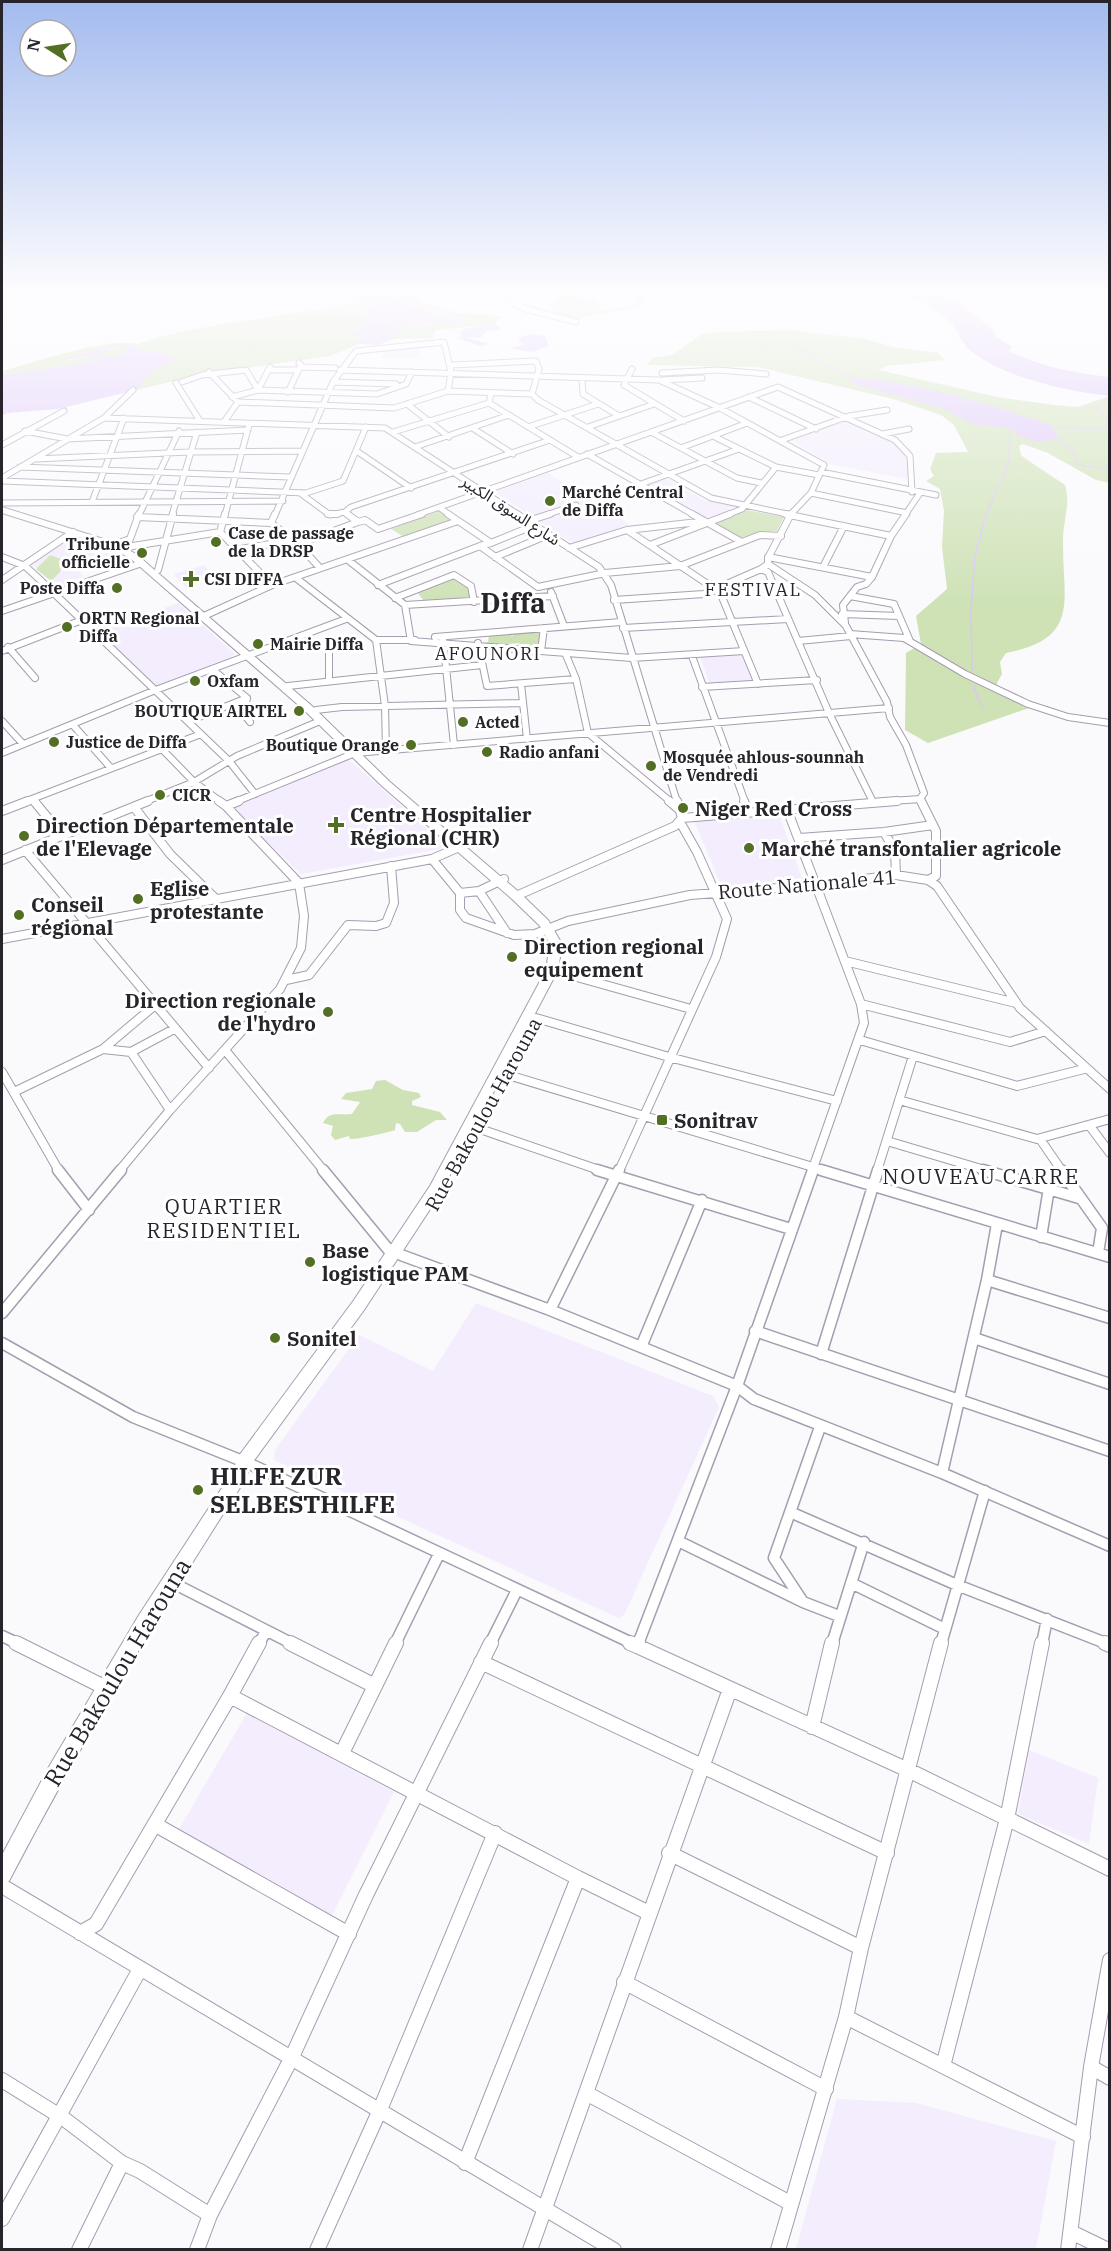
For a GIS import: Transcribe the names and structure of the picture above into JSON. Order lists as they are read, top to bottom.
{
  "streets": {
    "highway": ["Rue Bakoulou Harouna"],
    "street": ["شارع السوق الكبير", "Route Nationale 41"]
  },
  "crossings": [
    ["Route Nationale 41", "Rue Bakoulou Harouna"]
  ],
  "districts": [
    "FESTIVAL",
    "Diffa",
    "AFOUNORI",
    "NOUVEAU CARRE",
    "QUARTIER RESIDENTIEL"
  ],
  "places": {
    "other": [
      "Marché Central de Diffa",
      "Case de passage de la DRSP",
      "Tribune officielle",
      "Poste Diffa",
      "ORTN Regional Diffa",
      "Mairie Diffa",
      "Oxfam",
      "BOUTIQUE AIRTEL",
      "Acted",
      "Justice de Diffa",
      "Boutique Orange",
      "Radio anfani",
      "Mosquée ahlous-sounnah de Vendredi",
      "CICR",
      "Niger Red Cross",
      "Direction Départementale de l'Elevage",
      "Marché transfontalier agricole",
      "Eglise protestante",
      "Conseil régional",
      "Direction regional equipement",
      "Direction regionale de l'hydro",
      "Base logistique PAM",
      "Sonitel",
      "HILFE ZUR SELBESTHILFE"
    ],
    "health": ["CSI DIFFA", "Centre Hospitalier Régional (CHR)"],
    "transit": ["Sonitrav"]
  },
  "north": "left"
}
